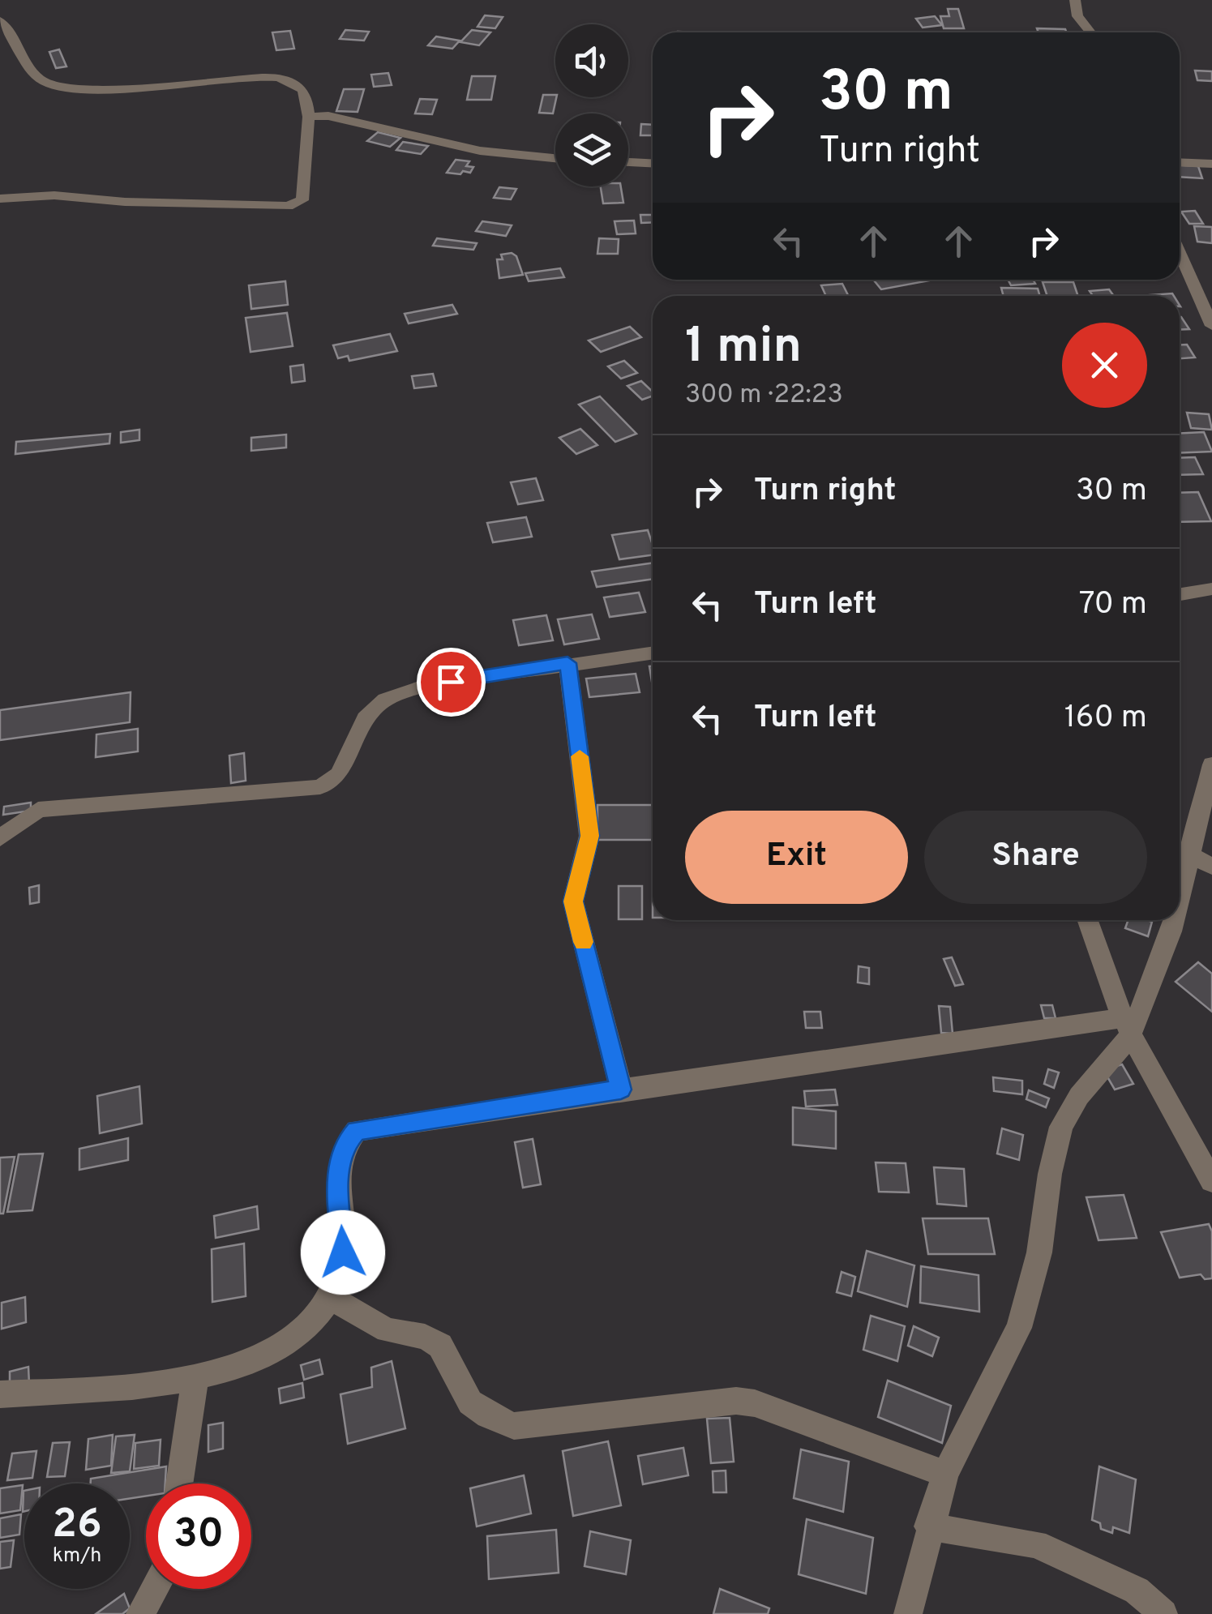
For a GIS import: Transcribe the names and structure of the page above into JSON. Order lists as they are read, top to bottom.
{
  "page": {
    "turn": ["30 m", "Turn right"],
    "heading": ["1 min", "300 m · 22:23"],
    "list": [
      {
        "name": "Turn right",
        "value": "30 m"
      },
      {
        "name": "Turn left",
        "value": "70 m"
      },
      {
        "name": "Turn left",
        "value": "160 m"
      }
    ],
    "buttons": ["Exit", "Share"],
    "speed": "26 km/h",
    "limit": "30"
  }
}
